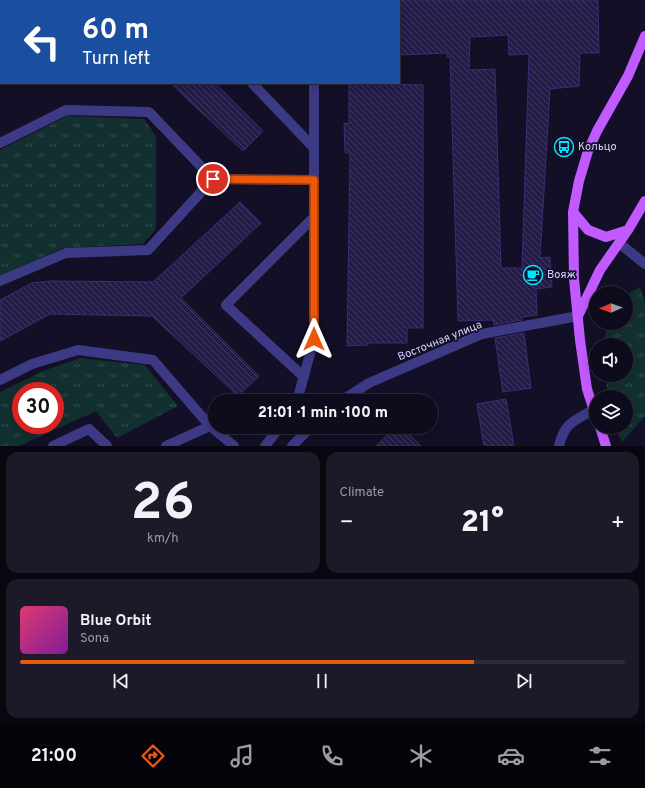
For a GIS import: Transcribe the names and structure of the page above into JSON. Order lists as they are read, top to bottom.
{
  "streets": {
    "street": ["Восточная улица"]
  },
  "places": {
    "bus stop": ["Кольцо"],
    "cafe": ["Вояж"]
  },
  "north": "left",
  "page": {
    "turn": ["60 m", "Turn left"],
    "limit": "30",
    "trip": "21:01 · 1 min · 100 m",
    "tile": [
      ["26", "km/h"],
      "Climate"
    ],
    "heat": ["−", "21°", "+"],
    "song": ["Blue Orbit", "Sona"],
    "tabs": "21:00"
  }
}
